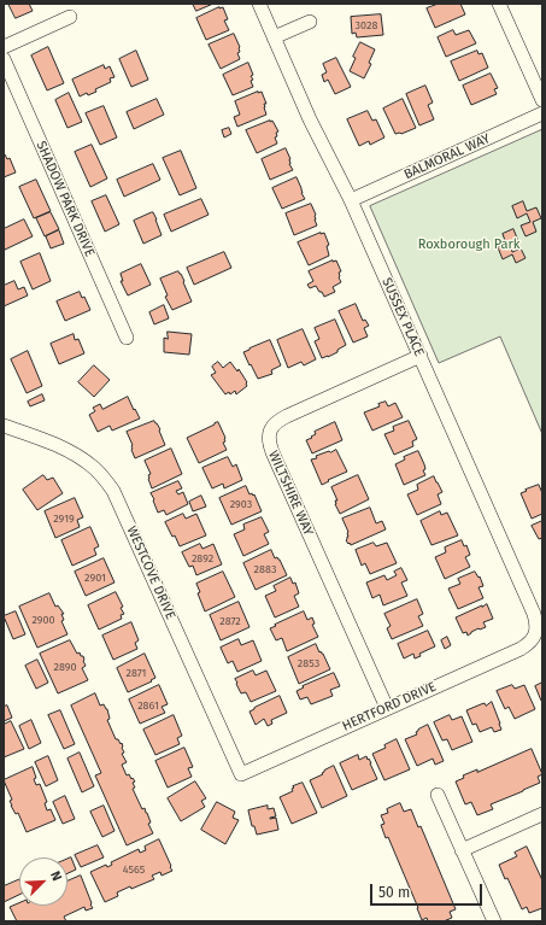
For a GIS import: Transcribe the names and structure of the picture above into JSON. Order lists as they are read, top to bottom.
{
  "streets": {
    "street": [
      "BALMORAL WAY",
      "SHADOW PARK DRIVE",
      "SUSSEX PLACE",
      "WILTSHIRE WAY",
      "WESTCOVE DRIVE",
      "HERTFORD DRIVE"
    ]
  },
  "crossings": [
    ["BALMORAL WAY", "SUSSEX PLACE"],
    ["SUSSEX PLACE", "WILTSHIRE WAY"],
    ["SUSSEX PLACE", "HERTFORD DRIVE"],
    ["WILTSHIRE WAY", "HERTFORD DRIVE"],
    ["WESTCOVE DRIVE", "HERTFORD DRIVE"]
  ],
  "parks": ["Roxborough Park"],
  "house_numbers": [
    "3028",
    "2903",
    "2919",
    "2892",
    "2883",
    "2901",
    "2900",
    "2872",
    "2853",
    "2890",
    "2871",
    "2861",
    "4565"
  ],
  "scale_bar": "50 m",
  "north": "top right"
}
